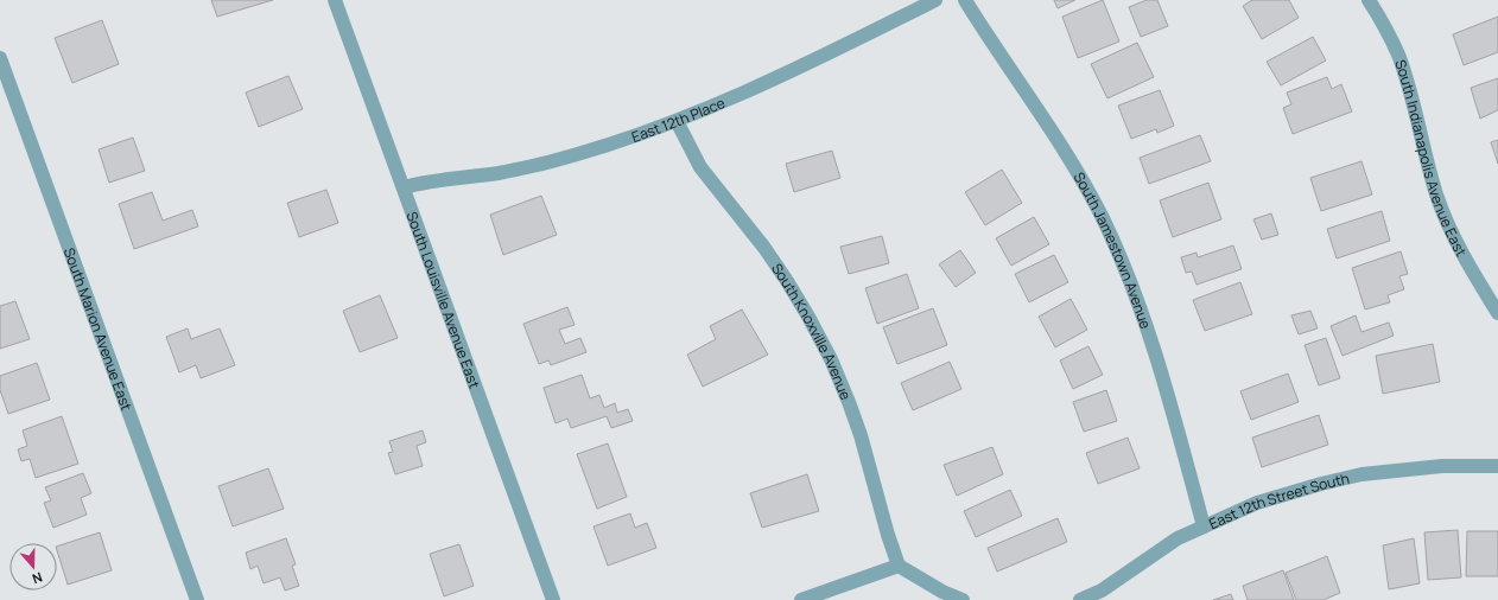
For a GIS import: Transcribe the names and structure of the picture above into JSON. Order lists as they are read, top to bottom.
{
  "streets": {
    "street": [
      "East 12th Place",
      "South Indianapolis Avenue East",
      "South Jamestown Avenue",
      "South Louisville Avenue East",
      "South Marion Avenue East",
      "South Knoxville Avenue",
      "East 12th Street South"
    ]
  },
  "crossings": [
    ["East 12th Place", "South Louisville Avenue East"],
    ["East 12th Place", "South Knoxville Avenue"],
    ["South Jamestown Avenue", "East 12th Street South"]
  ],
  "north": "bottom"
}
